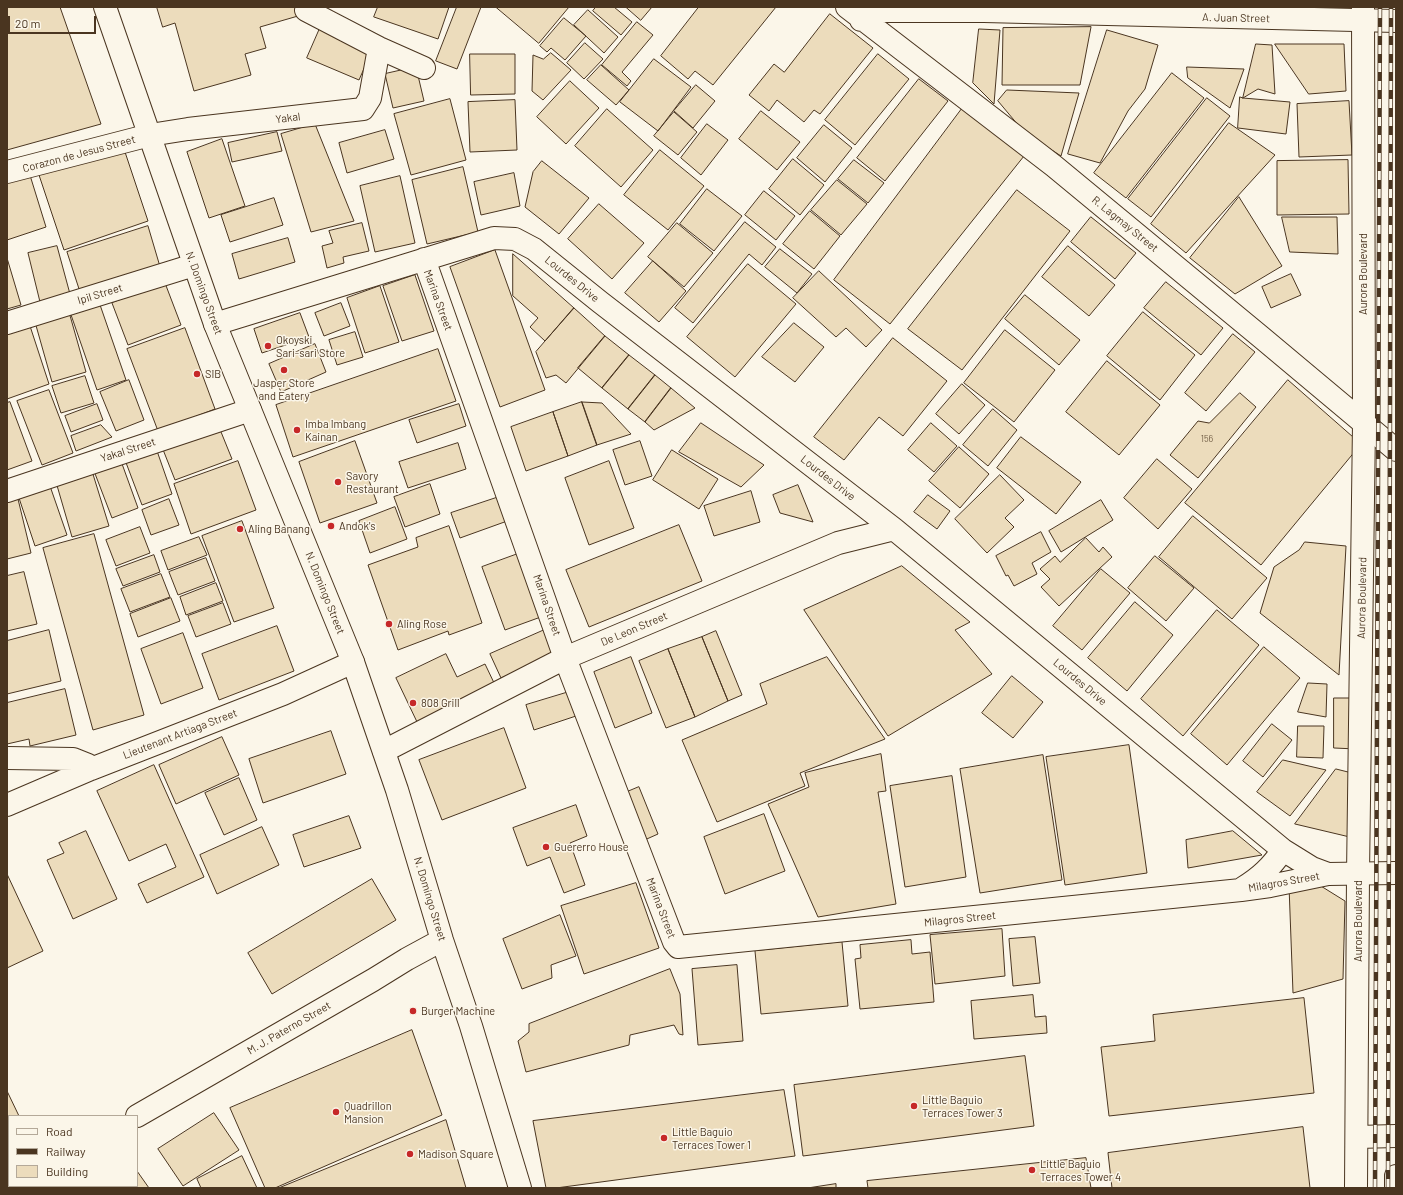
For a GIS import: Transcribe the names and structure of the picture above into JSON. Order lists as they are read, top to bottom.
{
  "streets": {
    "street": [
      "A. Juan Street",
      "Yakal",
      "Corazon de Jesus Street",
      "R. Lagmay Street",
      "Aurora Boulevard",
      "Lourdes Drive",
      "N. Domingo Street",
      "Ipil Street",
      "Marina Street",
      "Yakal Street",
      "De Leon Street",
      "Lieutenant Artiaga Street",
      "Milagros Street",
      "M. J. Paterno Street"
    ]
  },
  "crossings": [
    ["A. Juan Street", "R. Lagmay Street"],
    ["A. Juan Street", "Aurora Boulevard"],
    ["Yakal", "Corazon de Jesus Street"],
    ["Yakal", "N. Domingo Street"],
    ["Corazon de Jesus Street", "N. Domingo Street"],
    ["R. Lagmay Street", "Aurora Boulevard"],
    ["Aurora Boulevard", "Lourdes Drive"],
    ["Lourdes Drive", "N. Domingo Street"],
    ["Lourdes Drive", "Marina Street"],
    ["Lourdes Drive", "De Leon Street"],
    ["Lourdes Drive", "Milagros Street"],
    ["N. Domingo Street", "Ipil Street"],
    ["N. Domingo Street", "Yakal Street"],
    ["N. Domingo Street", "De Leon Street"],
    ["N. Domingo Street", "Lieutenant Artiaga Street"],
    ["N. Domingo Street", "M. J. Paterno Street"],
    ["Marina Street", "De Leon Street"],
    ["Marina Street", "Milagros Street"]
  ],
  "places": [
    "Okoyski Sari-sari Store",
    "Jasper Store and Eatery",
    "SIB",
    "Imba Imbang Kainan",
    "Savory Restaurant",
    "Andok's",
    "Aling Banang",
    "Aling Rose",
    "808 Grill",
    "Guererro House",
    "Burger Machine",
    "Little Baguio Terraces Tower 3",
    "Quadrillon Mansion",
    "Little Baguio Terraces Tower 1",
    "Madison Square",
    "Little Baguio Terraces Tower 4"
  ],
  "house_numbers": ["156"],
  "legend": ["Road", "Railway", "Building"],
  "scale_bar": "20 m"
}
